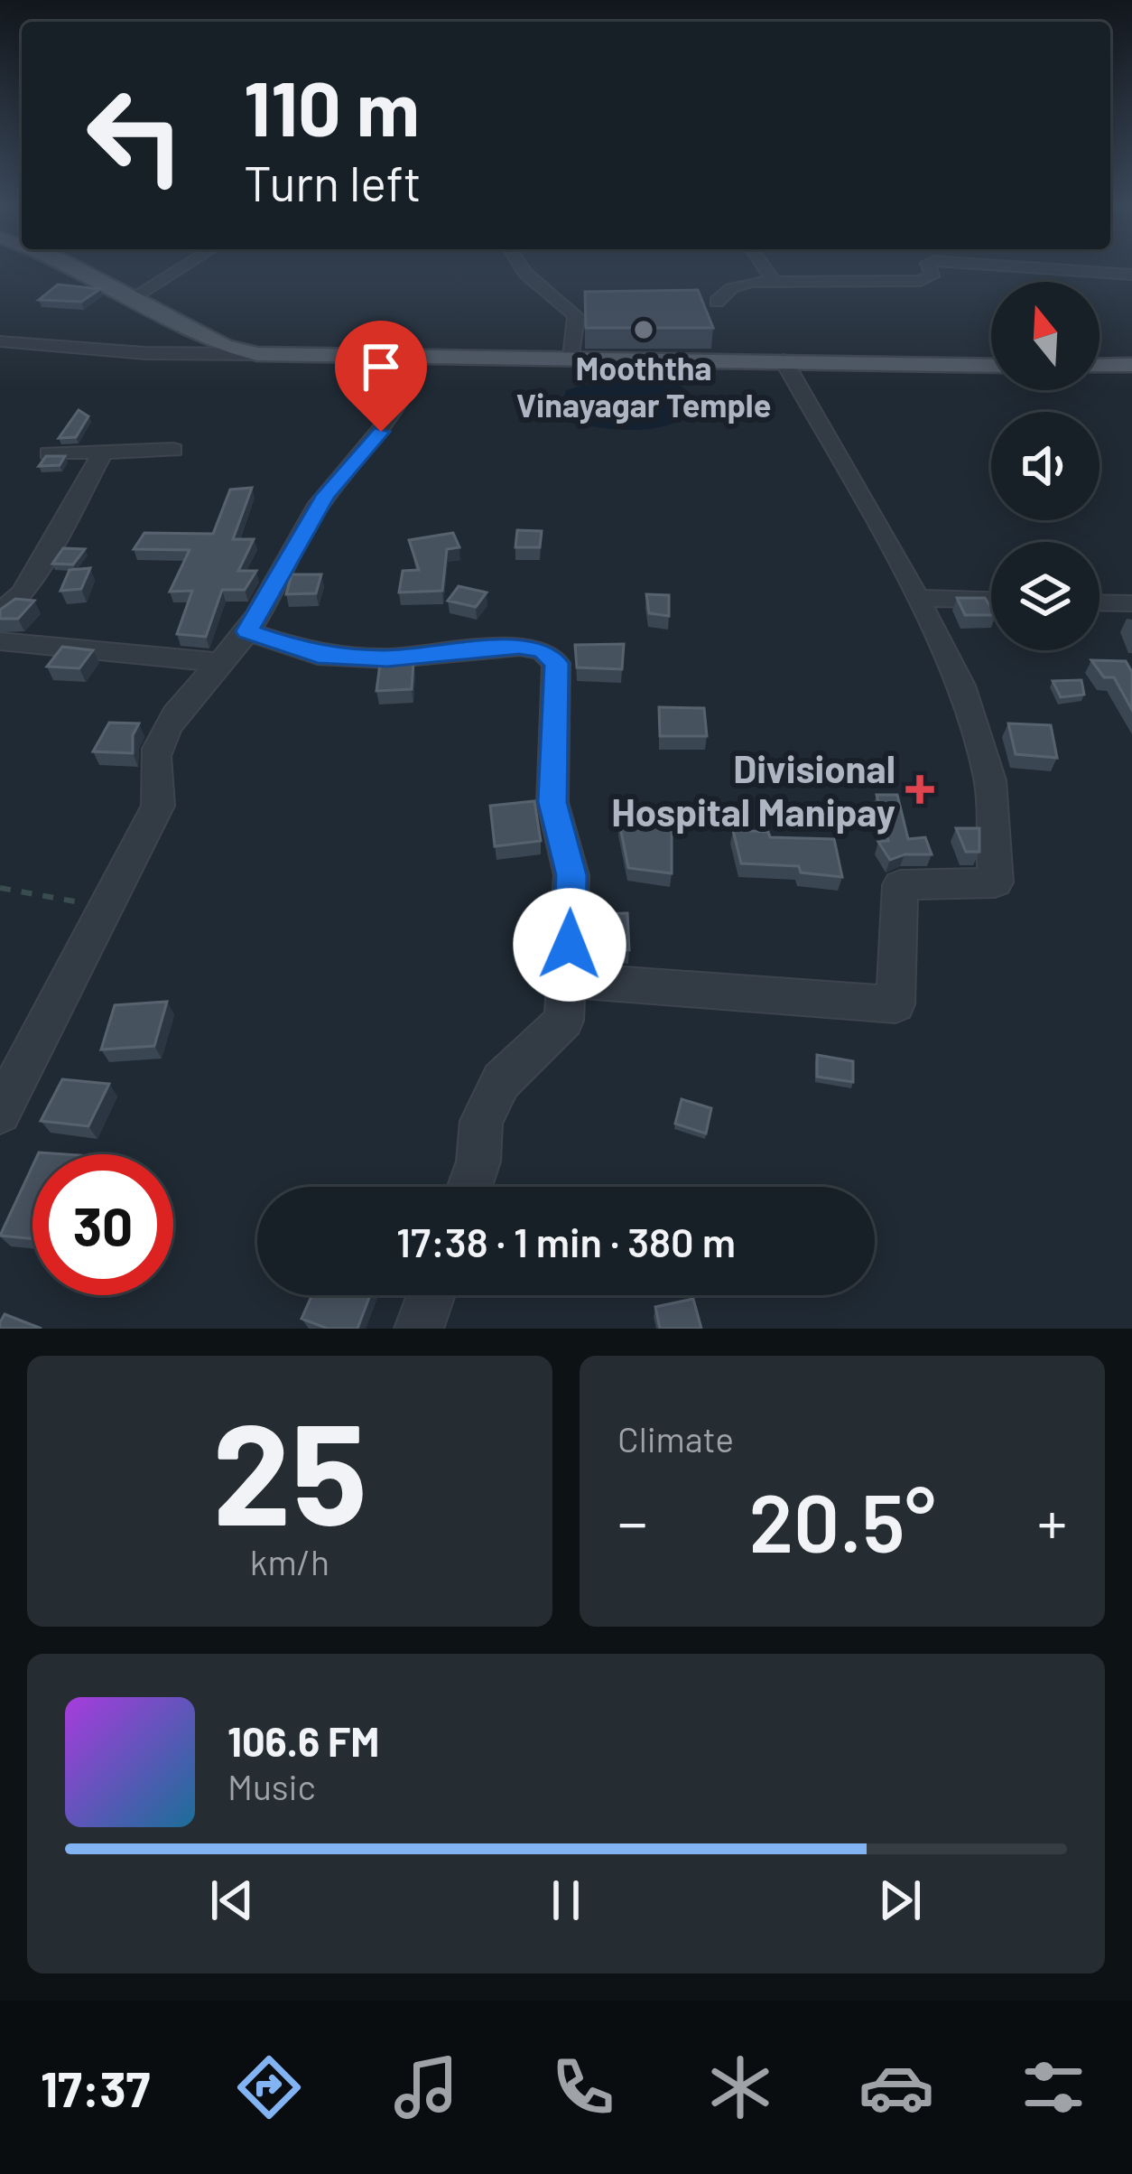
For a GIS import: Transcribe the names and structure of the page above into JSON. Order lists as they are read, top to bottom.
{
  "places": {
    "other": ["Mooththa Vinayagar Temple"],
    "health": ["Divisional Hospital Manipay"]
  },
  "north": "top",
  "page": {
    "turn": ["110 m", "Turn left"],
    "limit": "30",
    "trip": "17:38 · 1 min · 380 m",
    "tile": [
      ["25", "km/h"],
      "Climate"
    ],
    "heat": ["−", "20.5°", "+"],
    "song": ["106.6 FM", "Music"],
    "tabs": "17:37"
  }
}
